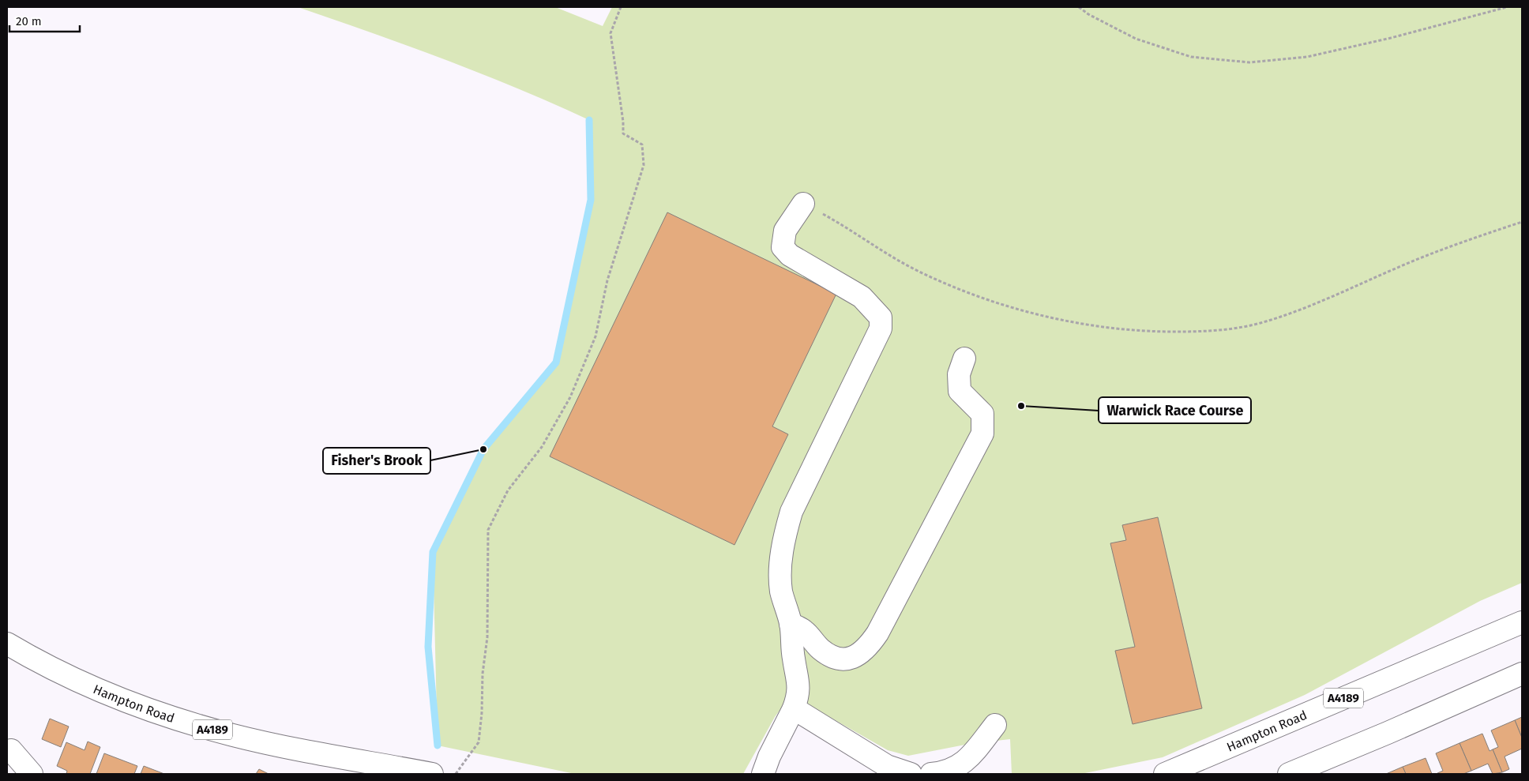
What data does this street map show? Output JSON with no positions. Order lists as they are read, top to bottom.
{
  "streets": {
    "main road": ["A4189", "Hampton Road"]
  },
  "places": ["Warwick Race Course", "Fisher's Brook"],
  "scale_bar": "20 m"
}
